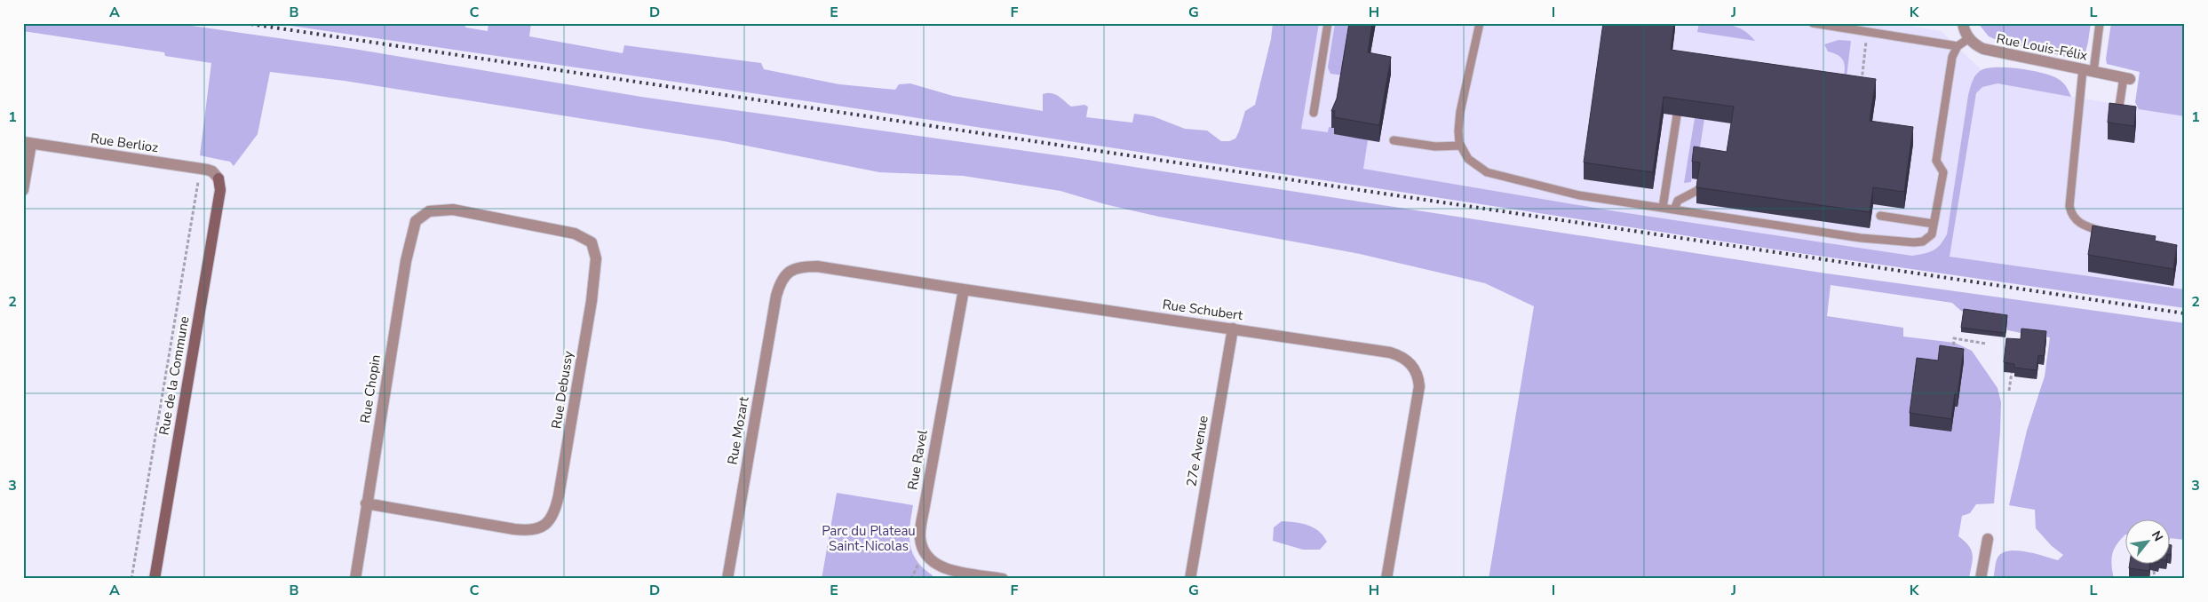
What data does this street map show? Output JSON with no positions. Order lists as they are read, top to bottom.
{
  "streets": {
    "street": [
      "Rue Louis-Félix",
      "Rue Berlioz",
      "Rue Schubert",
      "Rue de la Commune",
      "Rue Chopin",
      "Rue Debussy",
      "Rue Mozart",
      "27e Avenue",
      "Rue Ravel"
    ]
  },
  "crossings": [
    ["Rue Berlioz", "Rue de la Commune"],
    ["Rue Schubert", "Rue Mozart"],
    ["Rue Schubert", "27e Avenue"],
    ["Rue Schubert", "Rue Ravel"],
    ["Rue Chopin", "Rue Debussy"]
  ],
  "parks": ["Parc du Plateau Saint-Nicolas"],
  "north": "top right",
  "grid": {
    "columns": [
      "A",
      "B",
      "C",
      "D",
      "E",
      "F",
      "G",
      "H",
      "I",
      "J",
      "K",
      "L"
    ],
    "rows": ["1", "2", "3"]
  }
}
